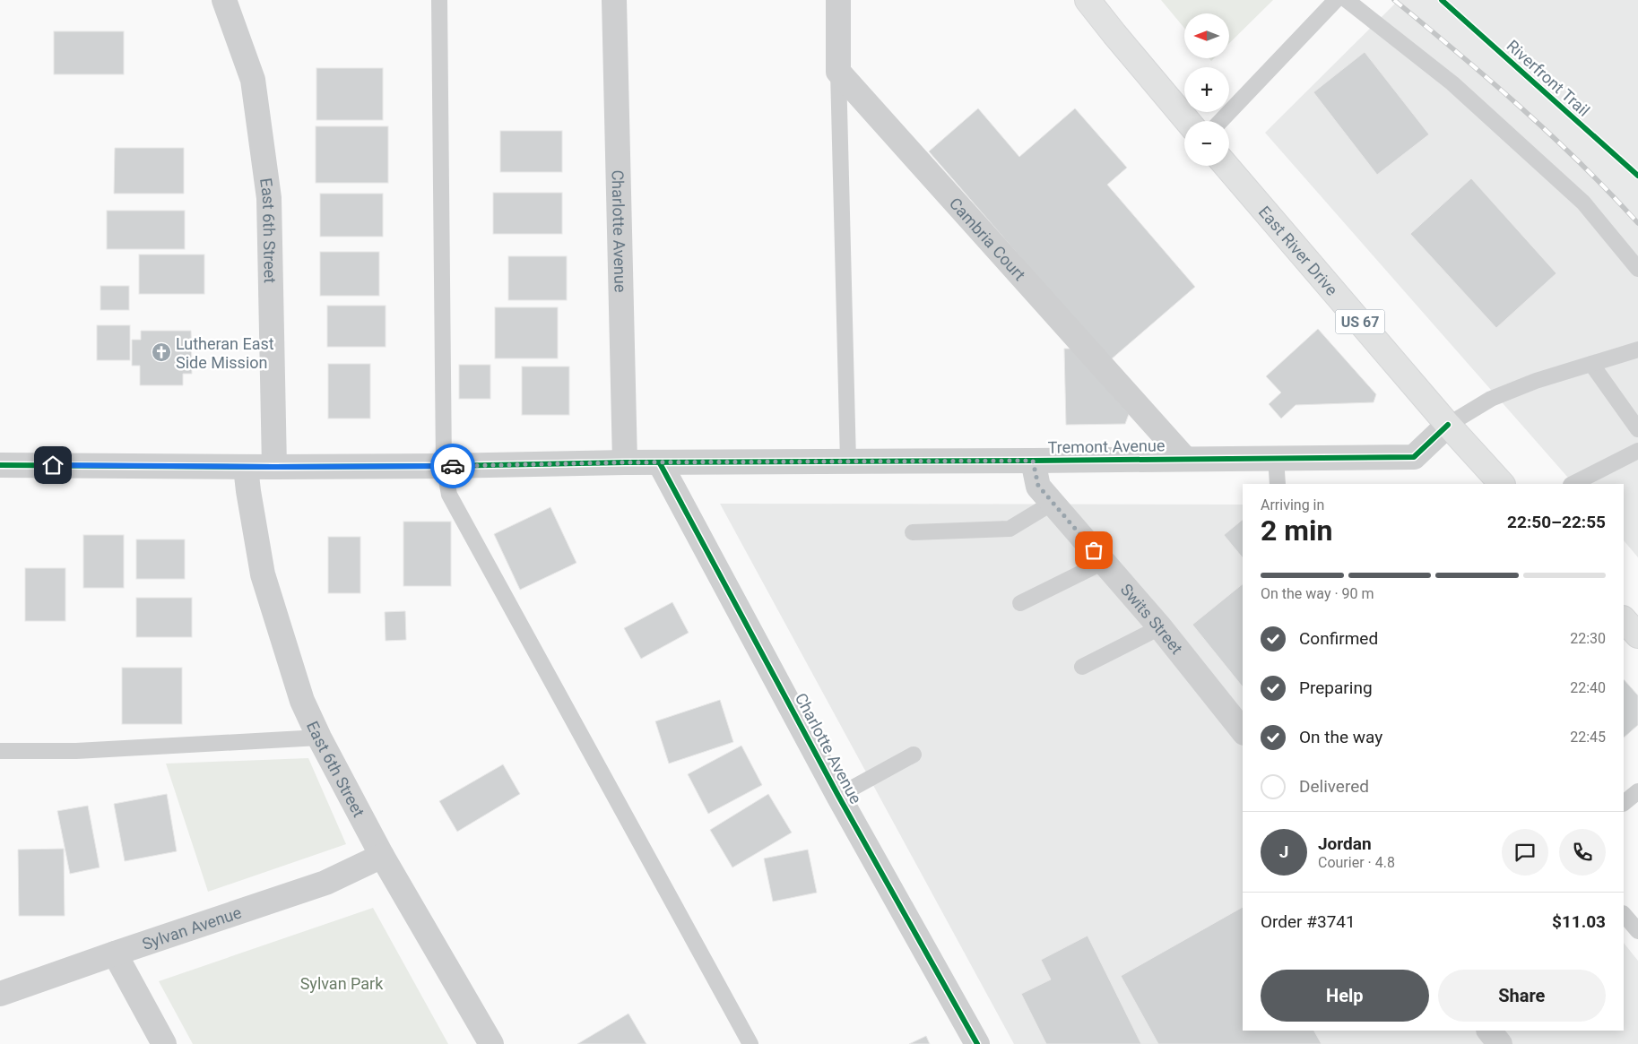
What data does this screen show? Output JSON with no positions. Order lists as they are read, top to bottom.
{
  "streets": {
    "main road": ["East River Drive", "US 67"],
    "street": [
      "East 6th Street",
      "Charlotte Avenue",
      "Cambria Court",
      "Tremont Avenue",
      "Swits Street",
      "Sylvan Avenue"
    ],
    "cycle path": ["Riverfront Trail"]
  },
  "crossings": [
    ["East 6th Street", "Tremont Avenue"],
    ["East 6th Street", "Sylvan Avenue"],
    ["Charlotte Avenue", "Tremont Avenue"],
    ["Cambria Court", "Tremont Avenue"],
    ["East River Drive", "Tremont Avenue"],
    ["Tremont Avenue", "Swits Street"]
  ],
  "parks": ["Sylvan Park"],
  "places": {
    "church": ["Lutheran East Side Mission"]
  },
  "north": "left",
  "page": {
    "map_buttons": ["+", "−"],
    "heading": ["2 min", "Arriving in", "22:50–22:55"],
    "panel": [
      "Jordan",
      "Courier · 4.8",
      "Order #3741",
      "$11.03"
    ],
    "bar": "On the way · 90 m",
    "list": [
      ["Confirmed", "22:30"],
      ["Preparing", "22:40"],
      ["On the way", "22:45"],
      "Delivered"
    ],
    "round": "J",
    "buttons": ["Help", "Share"]
  }
}
